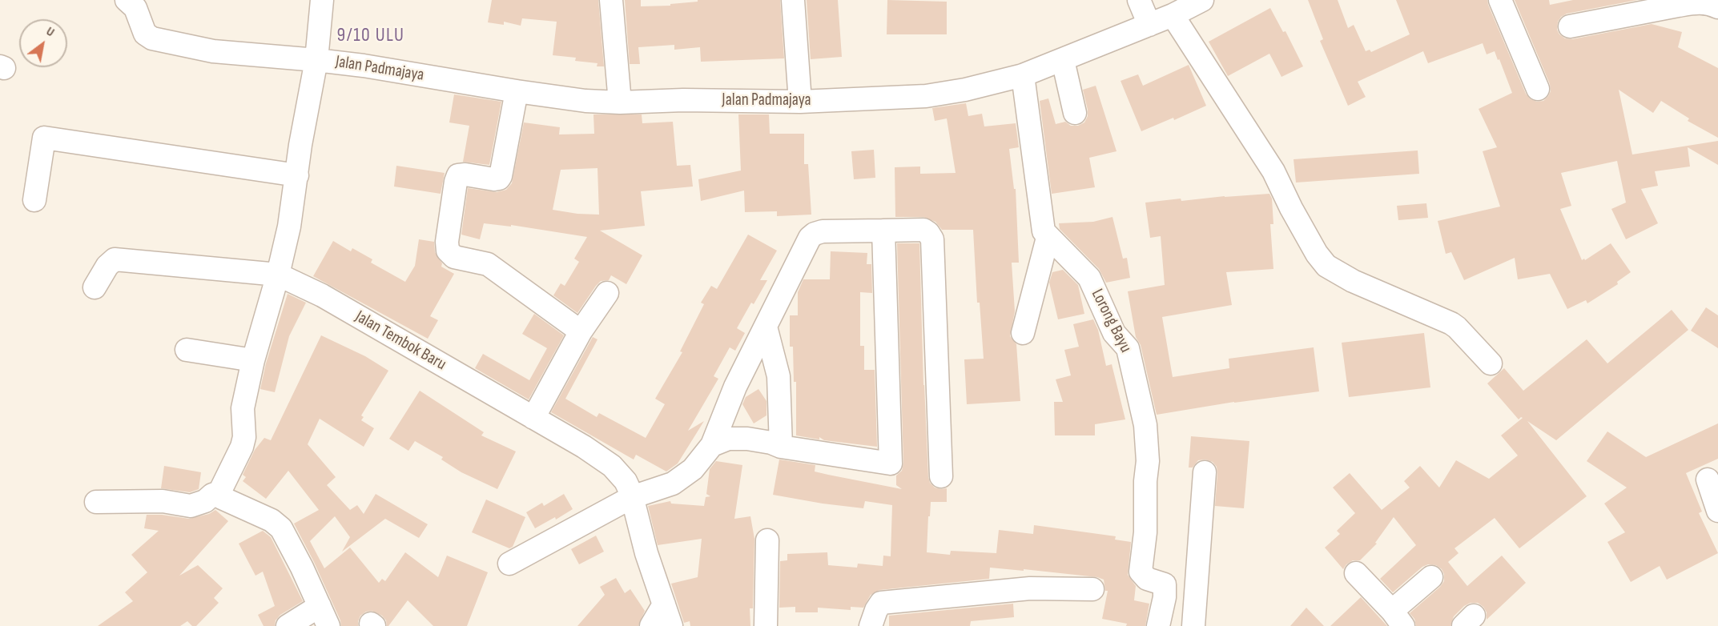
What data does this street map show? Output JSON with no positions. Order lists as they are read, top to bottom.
{
  "streets": {
    "street": ["Jalan Padmajaya", "Lorong Bayu", "Jalan Tembok Baru"]
  },
  "districts": ["9/10 ULU"],
  "north": "top right"
}
